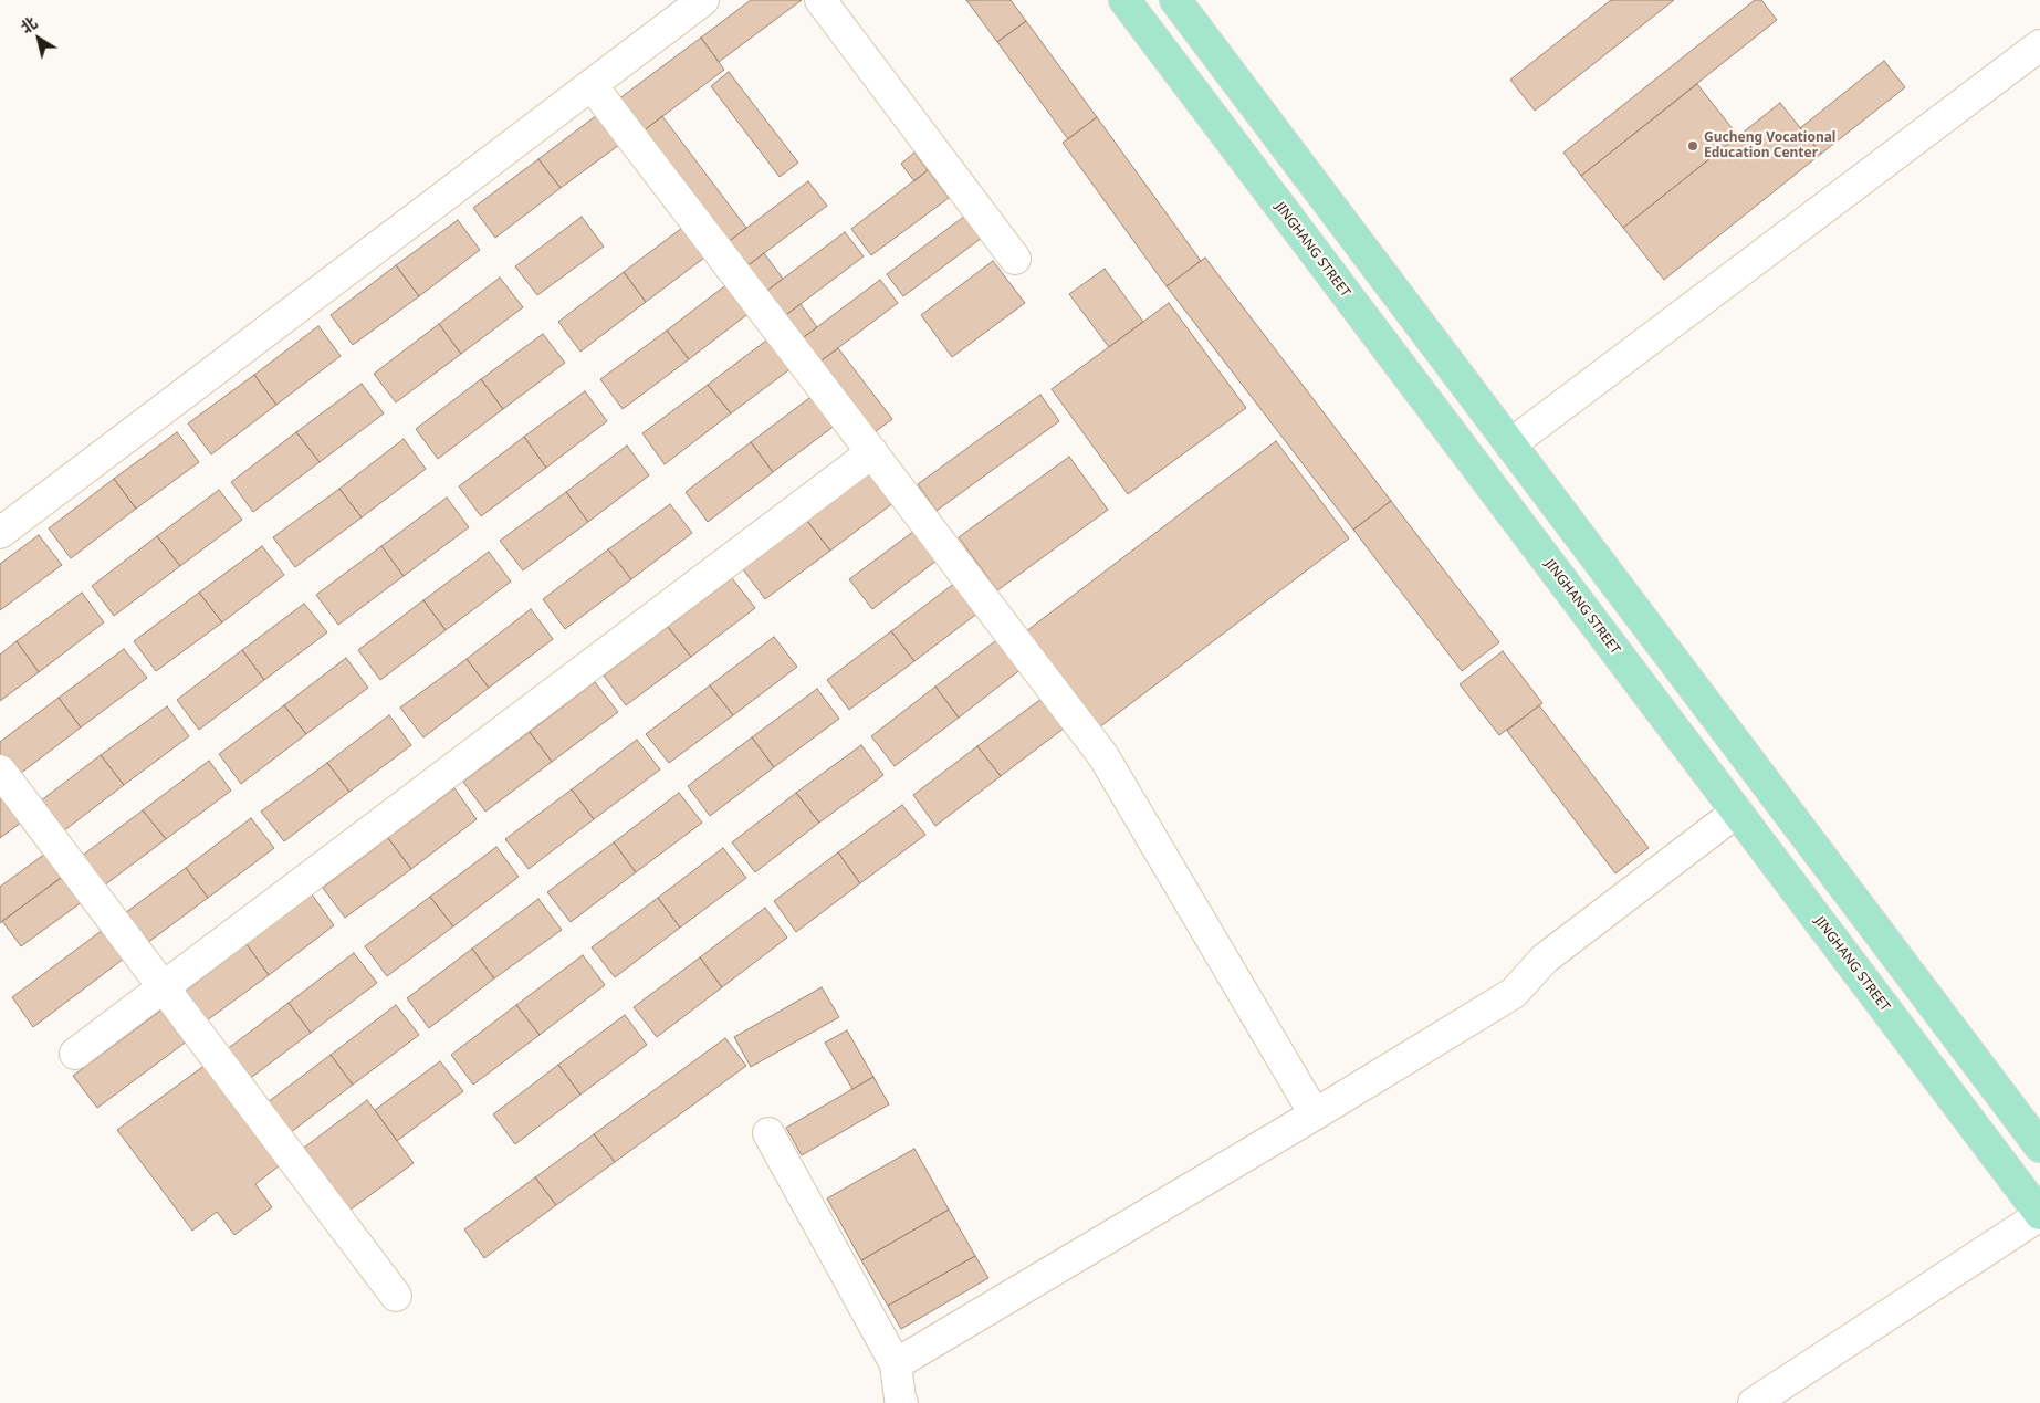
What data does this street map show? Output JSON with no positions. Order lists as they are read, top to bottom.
{
  "streets": {
    "main road": ["JINGHANG STREET"]
  },
  "places": ["Gucheng Vocational Education Center"],
  "north": "top left"
}
